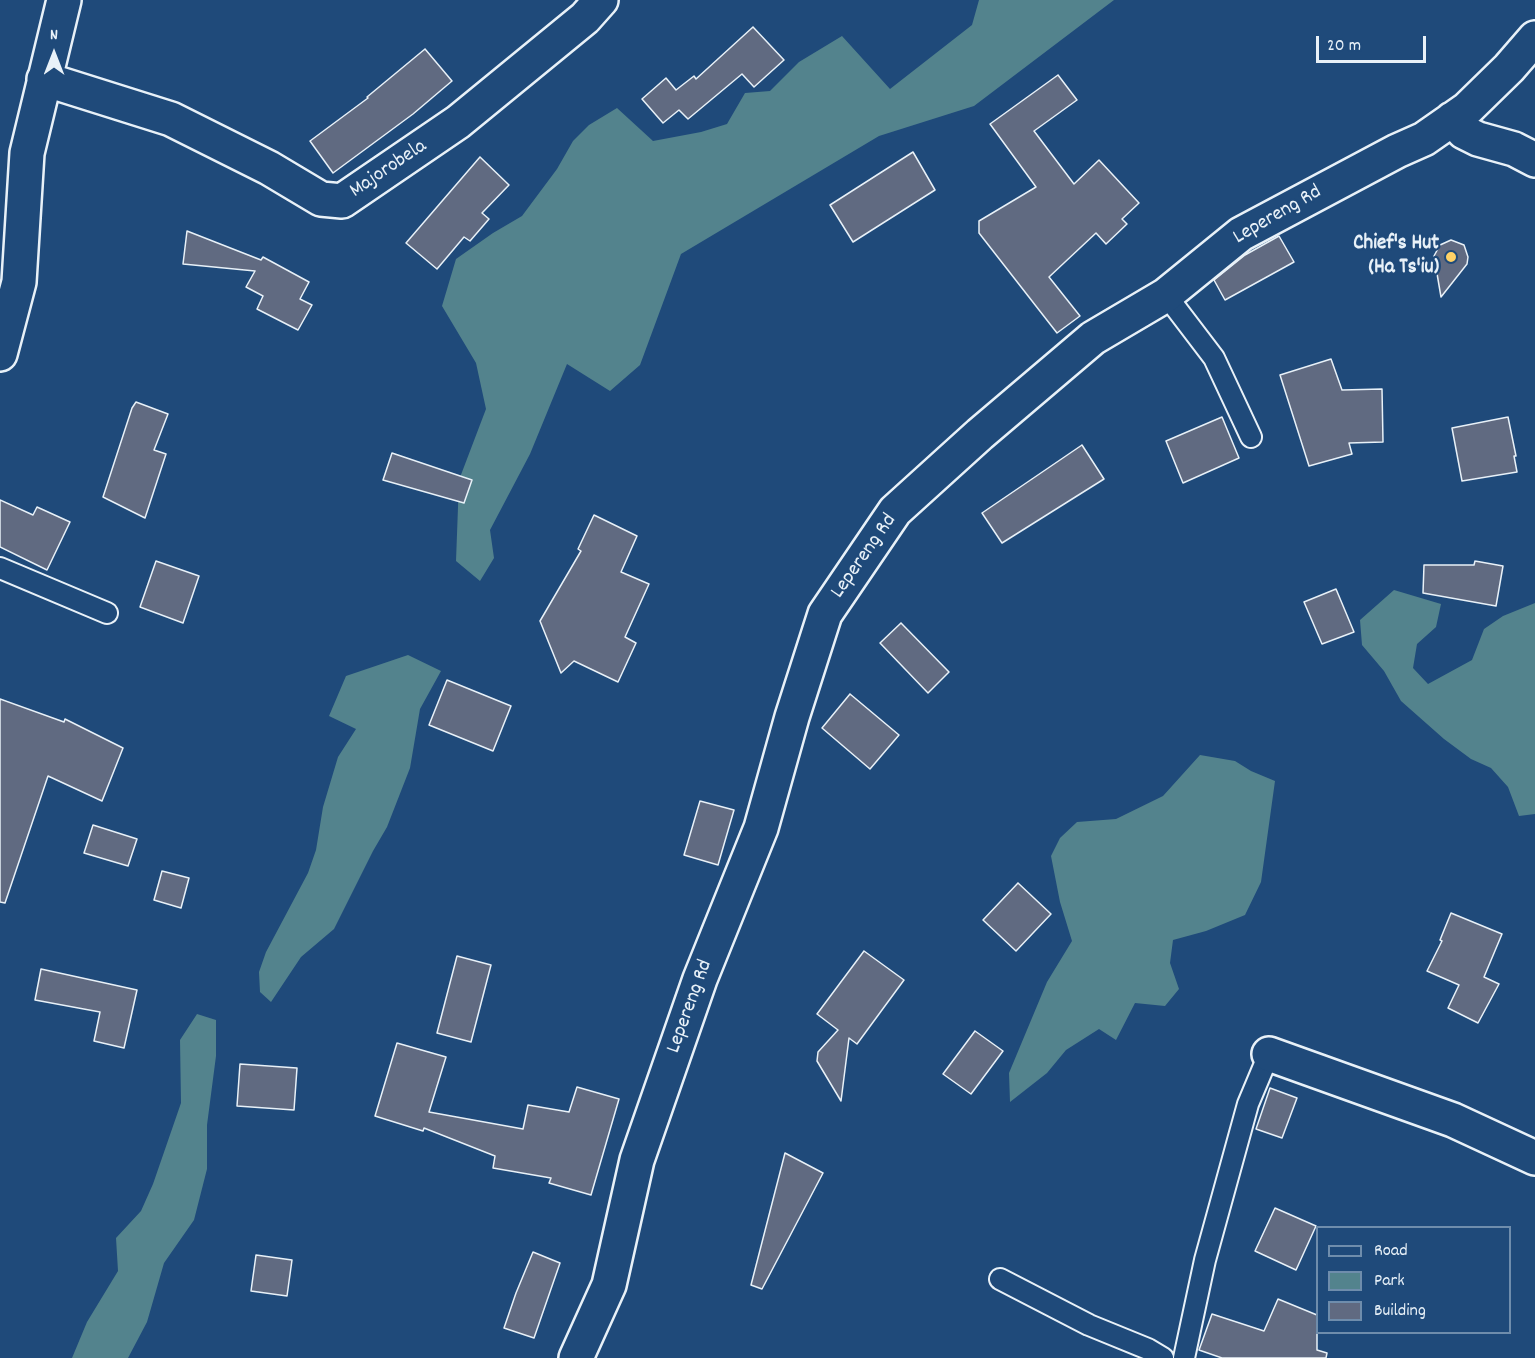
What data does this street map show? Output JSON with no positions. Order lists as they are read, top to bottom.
{
  "streets": {
    "street": ["Majorobela", "Lepereng Rd"]
  },
  "places": ["Chief's Hut (Ha Ts'iu)"],
  "legend": ["Road", "Park", "Building"],
  "scale_bar": "20 m",
  "north": "top"
}
